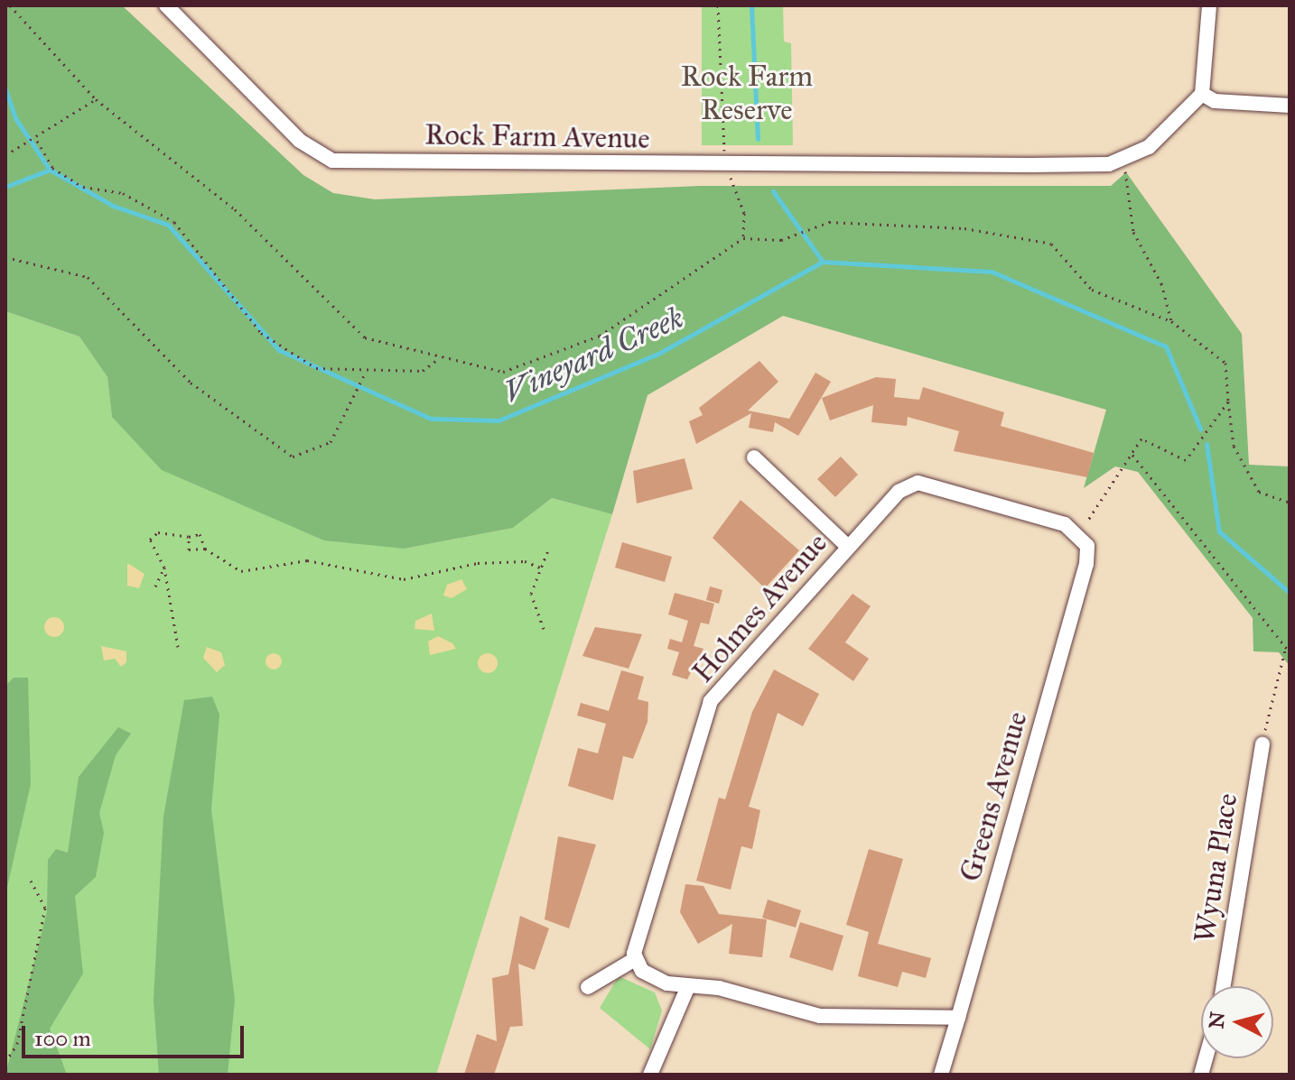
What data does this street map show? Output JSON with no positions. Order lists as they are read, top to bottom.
{
  "streets": {
    "street": [
      "Rock Farm Avenue",
      "Holmes Avenue",
      "Greens Avenue",
      "Wyuna Place"
    ]
  },
  "crossings": [
    ["Holmes Avenue", "Greens Avenue"]
  ],
  "water": ["Vineyard Creek"],
  "parks": ["Rock Farm Reserve"],
  "scale_bar": "100 m",
  "north": "left"
}
